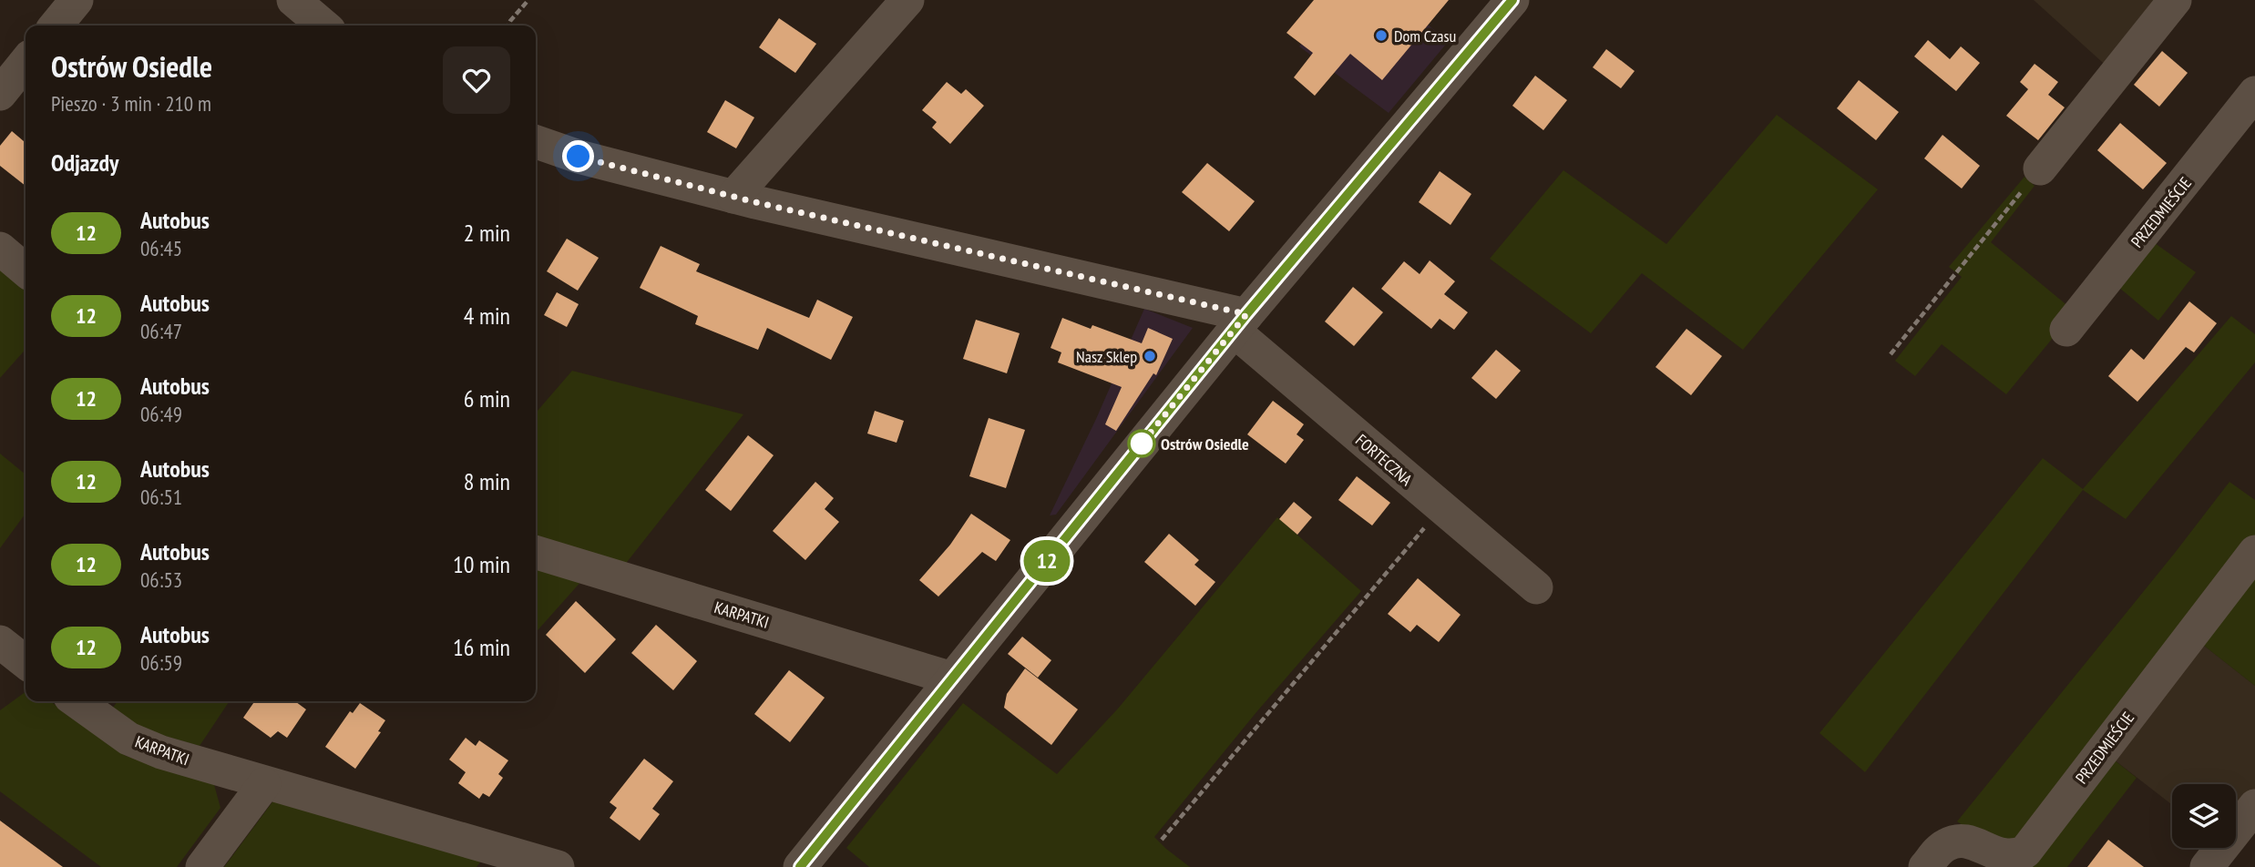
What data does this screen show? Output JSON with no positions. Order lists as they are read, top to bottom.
{
  "streets": {
    "street": ["PRZEDMIEŚCIE", "FORTECZNA", "KARPATKI"]
  },
  "places": ["Dom Czasu", "Nasz Sklep", "Ostrów Osiedle"],
  "lines": ["bus line 12"],
  "page": {
    "on_map": "12",
    "heading": [
      ["Ostrów Osiedle", "Pieszo · 3 min · 210 m"],
      "Odjazdy"
    ],
    "list": [
      {
        "mark": "12",
        "name": "Autobus",
        "note": "06:45",
        "value": "2 min"
      },
      {
        "mark": "12",
        "name": "Autobus",
        "note": "06:47",
        "value": "4 min"
      },
      {
        "mark": "12",
        "name": "Autobus",
        "note": "06:49",
        "value": "6 min"
      },
      {
        "mark": "12",
        "name": "Autobus",
        "note": "06:51",
        "value": "8 min"
      },
      {
        "mark": "12",
        "name": "Autobus",
        "note": "06:53",
        "value": "10 min"
      },
      {
        "mark": "12",
        "name": "Autobus",
        "note": "06:59",
        "value": "16 min"
      }
    ]
  }
}
